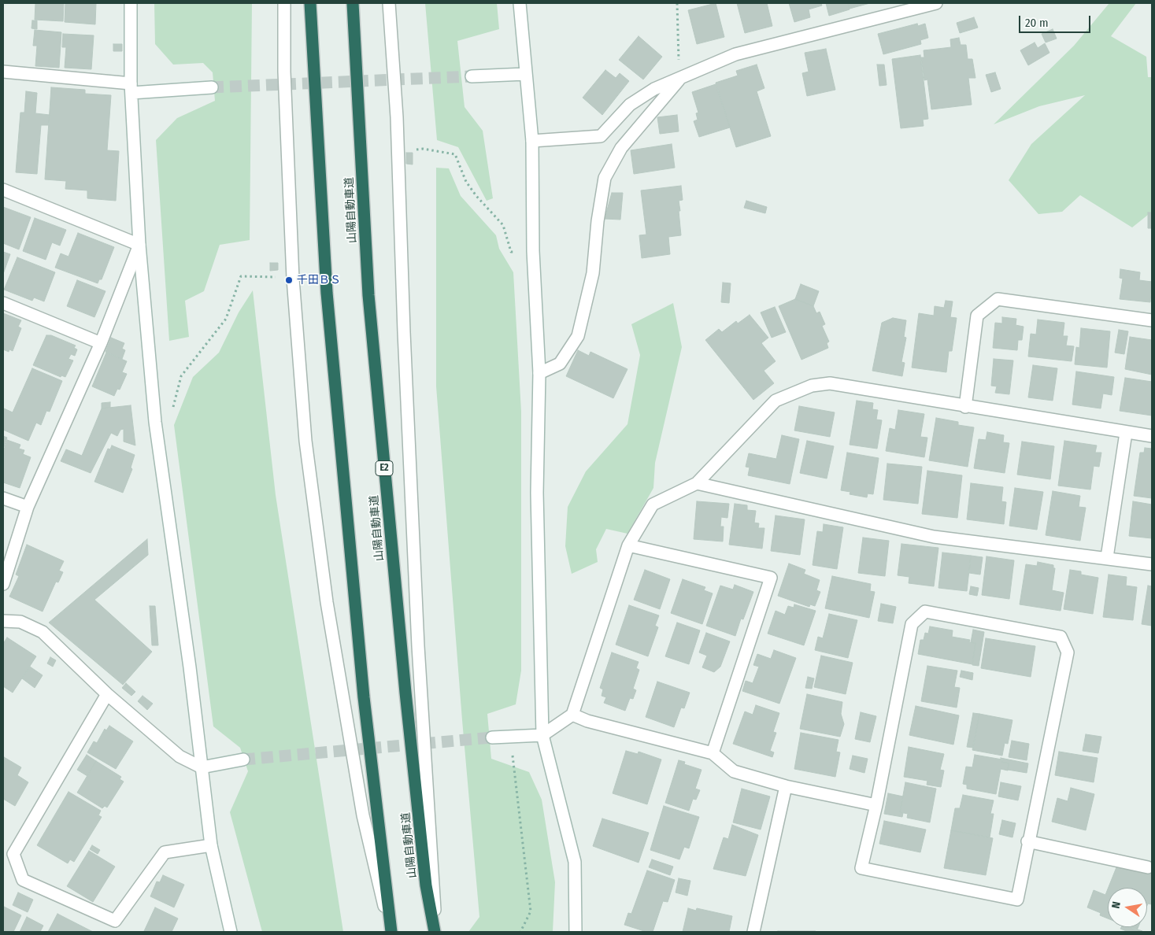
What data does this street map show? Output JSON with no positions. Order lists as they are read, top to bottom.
{
  "streets": {
    "highway": ["山陽自動車道", "E2"]
  },
  "places": ["千田ＢＳ"],
  "scale_bar": "20 m",
  "north": "left"
}
